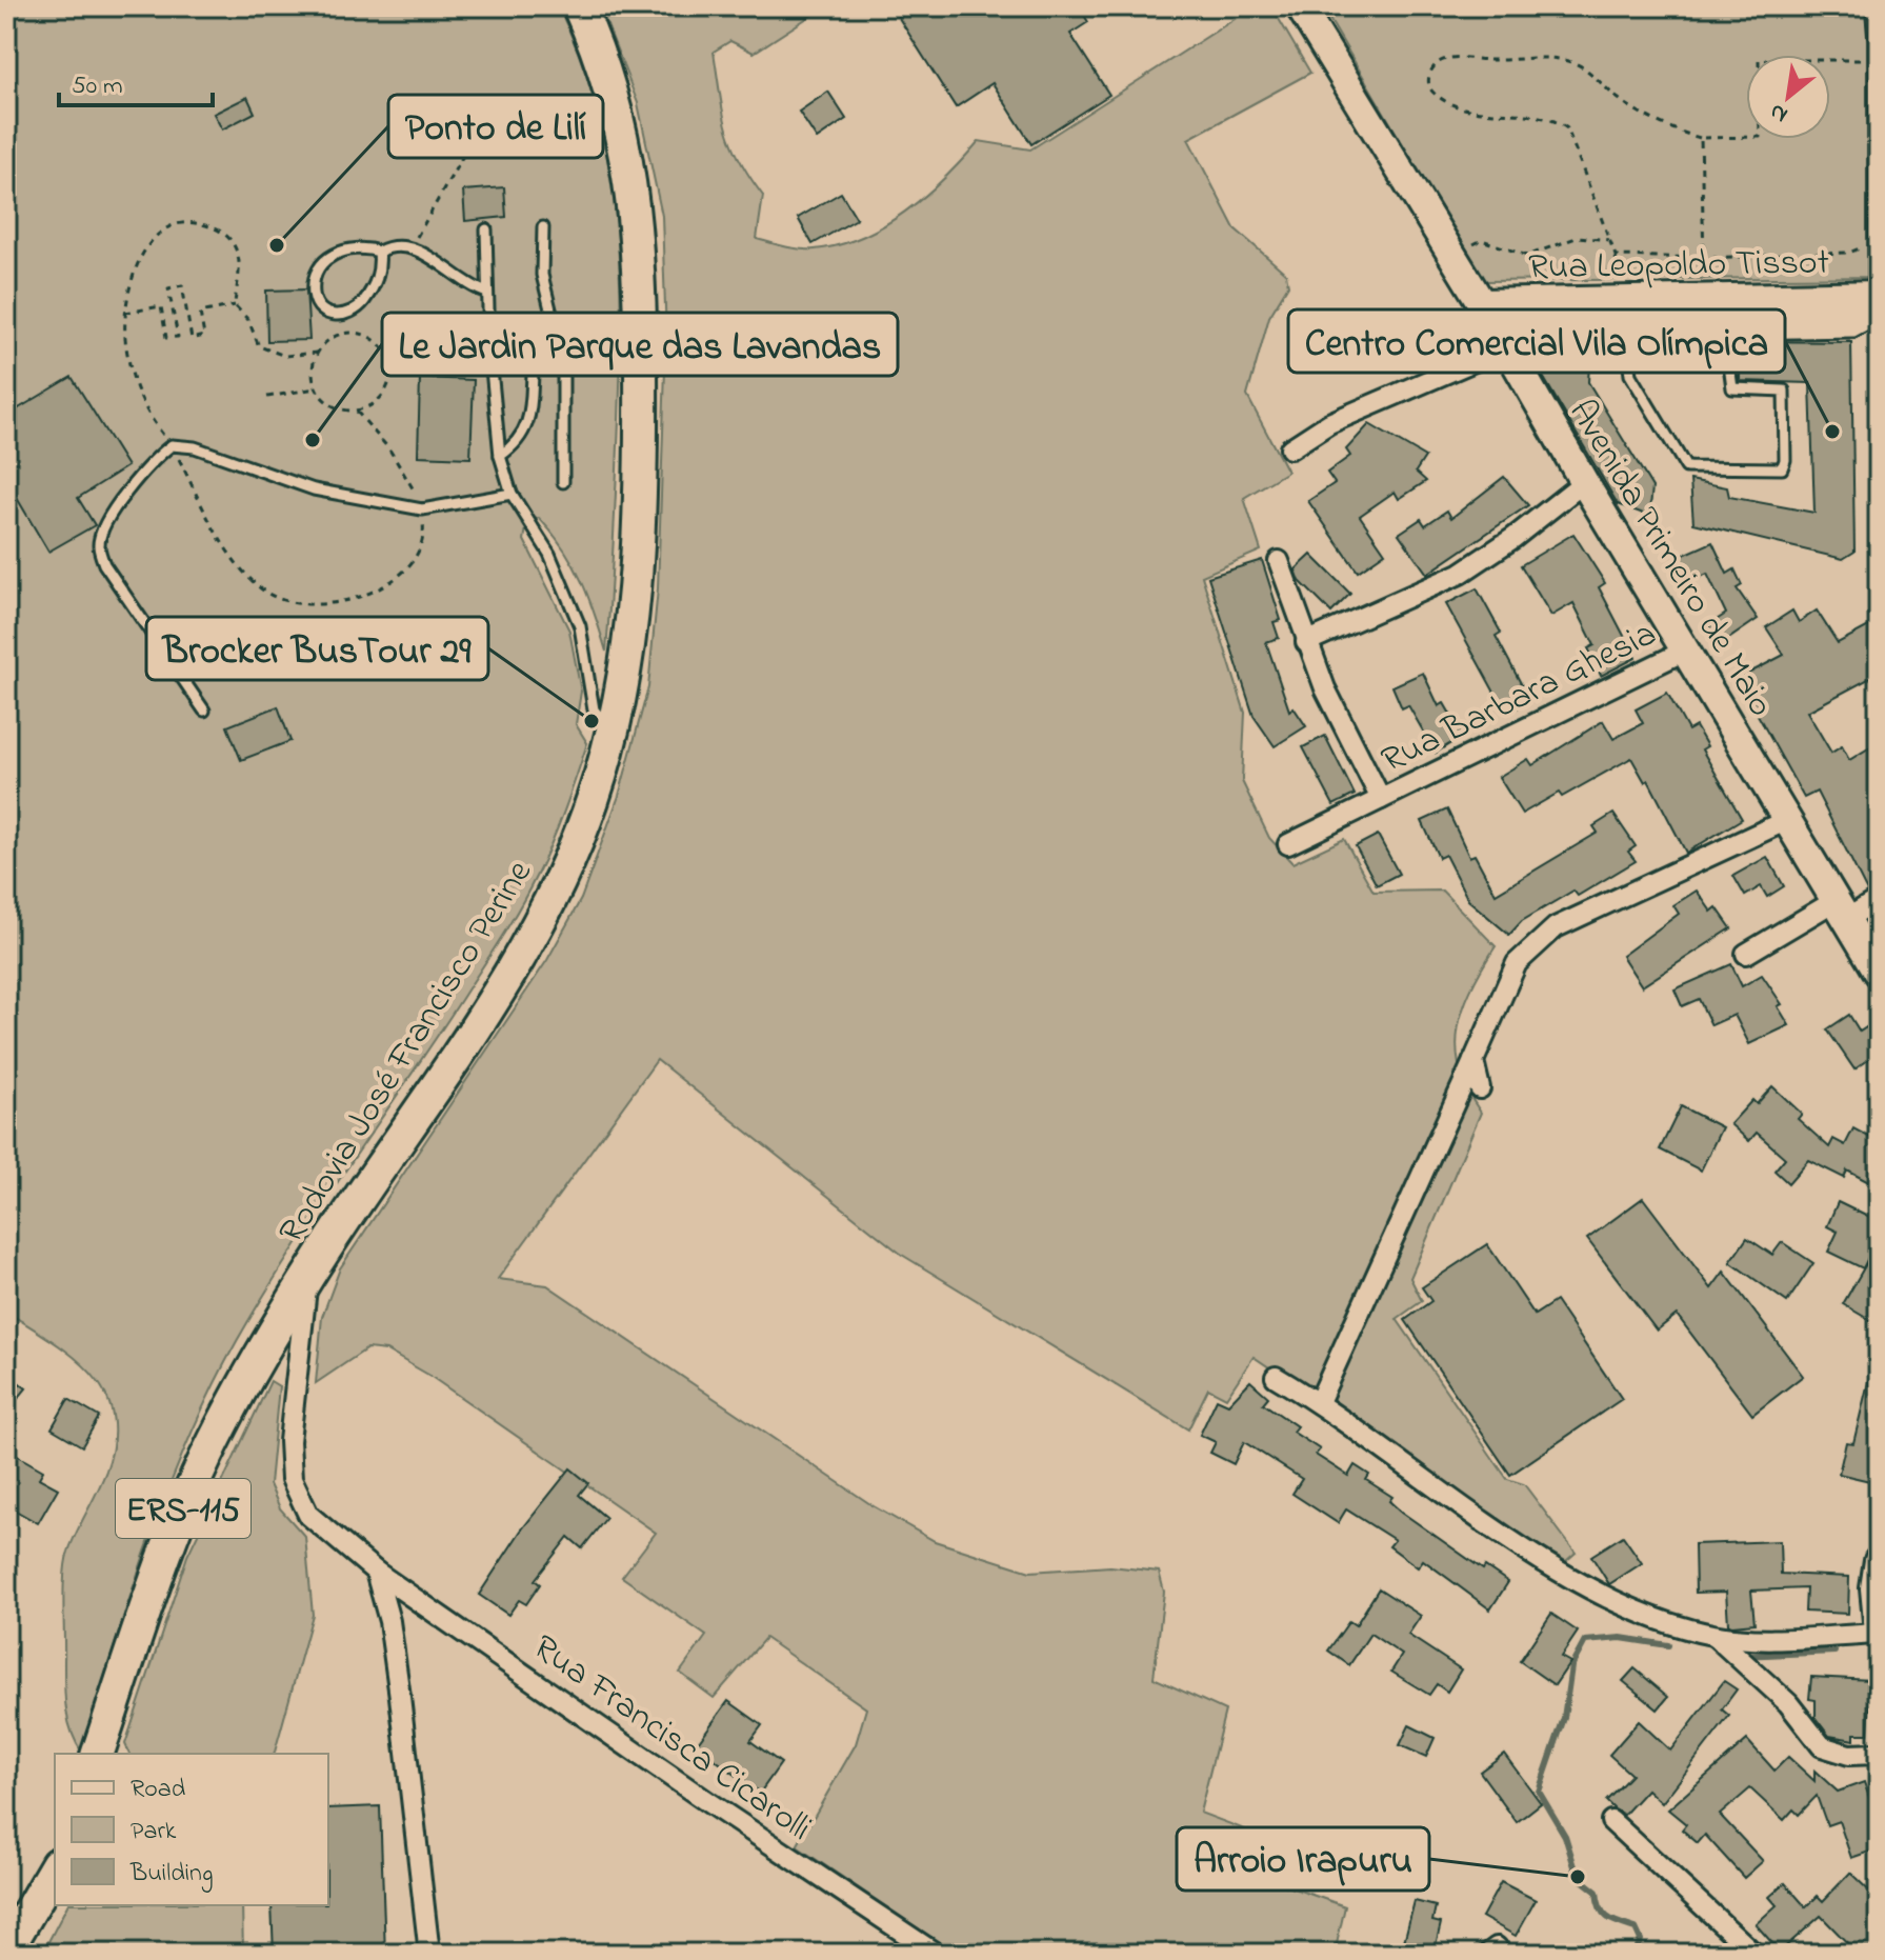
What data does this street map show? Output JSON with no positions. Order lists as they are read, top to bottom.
{
  "streets": {
    "main road": ["Avenida Primeiro de Maio", "Rodovia José Francisco Perine", "ERS-115"],
    "street": ["Rua Leopoldo Tissot", "Rua Barbara Ghesia", "Rua Francisca Cicarolli"]
  },
  "crossings": [
    ["Rua Leopoldo Tissot", "Avenida Primeiro de Maio"],
    ["Avenida Primeiro de Maio", "Rua Barbara Ghesia"],
    ["Rodovia José Francisco Perine", "Rua Francisca Cicarolli"]
  ],
  "places": [
    "Ponto de Lilí",
    "Centro Comercial Vila Olímpica",
    "Le Jardin Parque das Lavandas",
    "Brocker BusTour 29",
    "Arroio Irapuru"
  ],
  "legend": ["Road", "Park", "Building"],
  "scale_bar": "50 m",
  "north": "bottom left"
}
